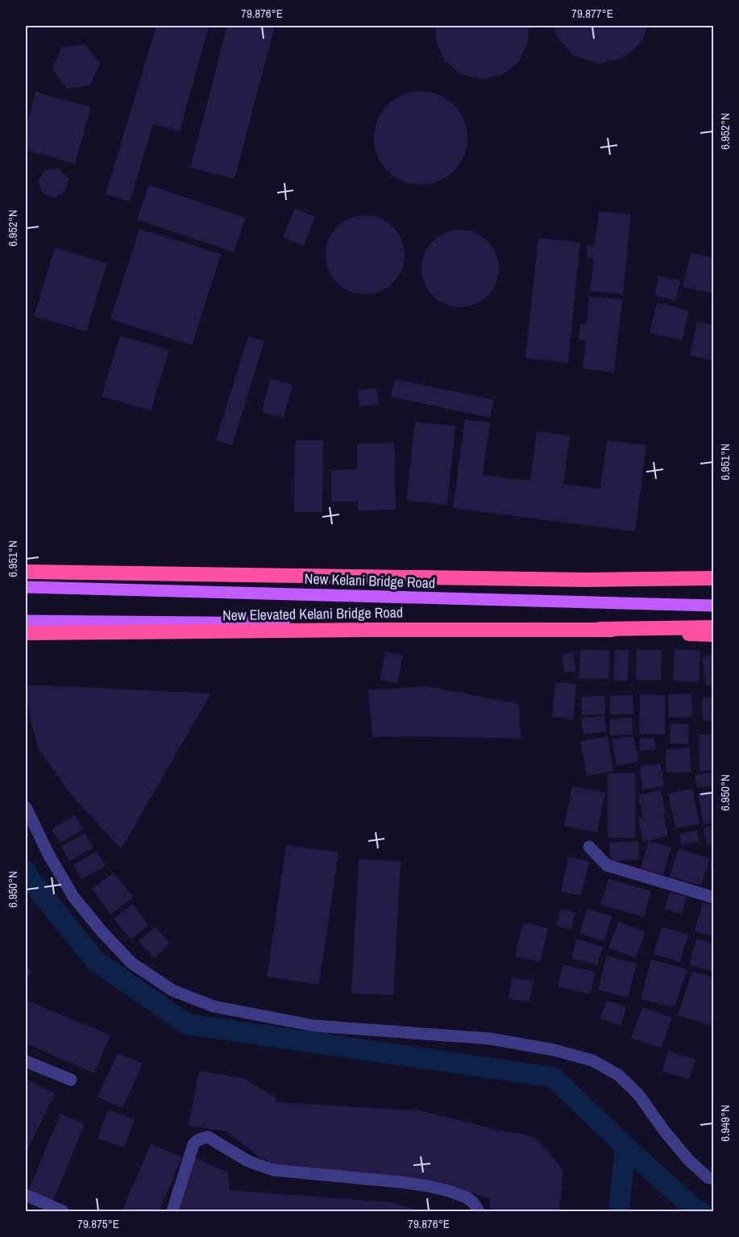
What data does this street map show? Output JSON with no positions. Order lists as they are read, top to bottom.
{
  "streets": {
    "highway": ["New Elevated Kelani Bridge Road"],
    "main road": ["New Kelani Bridge Road"]
  },
  "coordinates": [
    "79.876°E",
    "79.877°E",
    "6.952°N",
    "6.951°N",
    "6.950°N",
    "6.949°N",
    "79.875°E"
  ]
}
